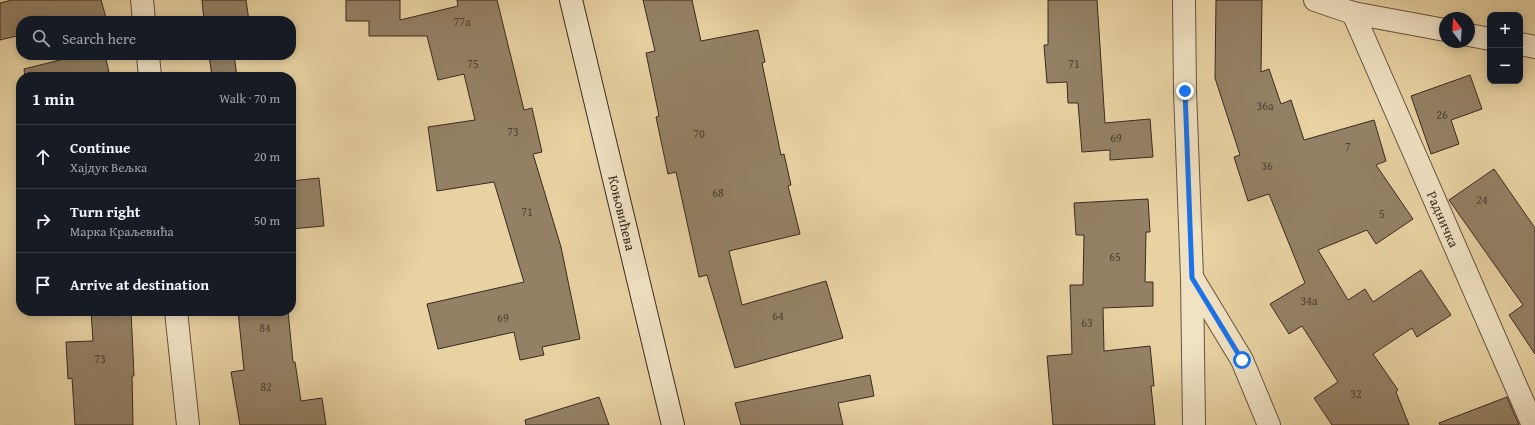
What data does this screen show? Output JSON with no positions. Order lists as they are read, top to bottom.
{
  "streets": {
    "street": ["Коњовићева", "Радничка"]
  },
  "house_numbers": [
    "77a",
    "75",
    "71",
    "36a",
    "26",
    "73",
    "70",
    "69",
    "7",
    "36",
    "68",
    "24",
    "71",
    "5",
    "65",
    "34a",
    "64",
    "69",
    "63",
    "84",
    "73",
    "82",
    "32"
  ],
  "north": "top",
  "page": {
    "map_buttons": ["+", "−"],
    "search": "Search here",
    "heading": ["1 min", "Walk · 70 m"],
    "list": [
      ["Continue", "Хајдук Вељка", "20 m"],
      ["Turn right", "Марка Краљевића", "50 m"],
      "Arrive at destination"
    ]
  }
}
